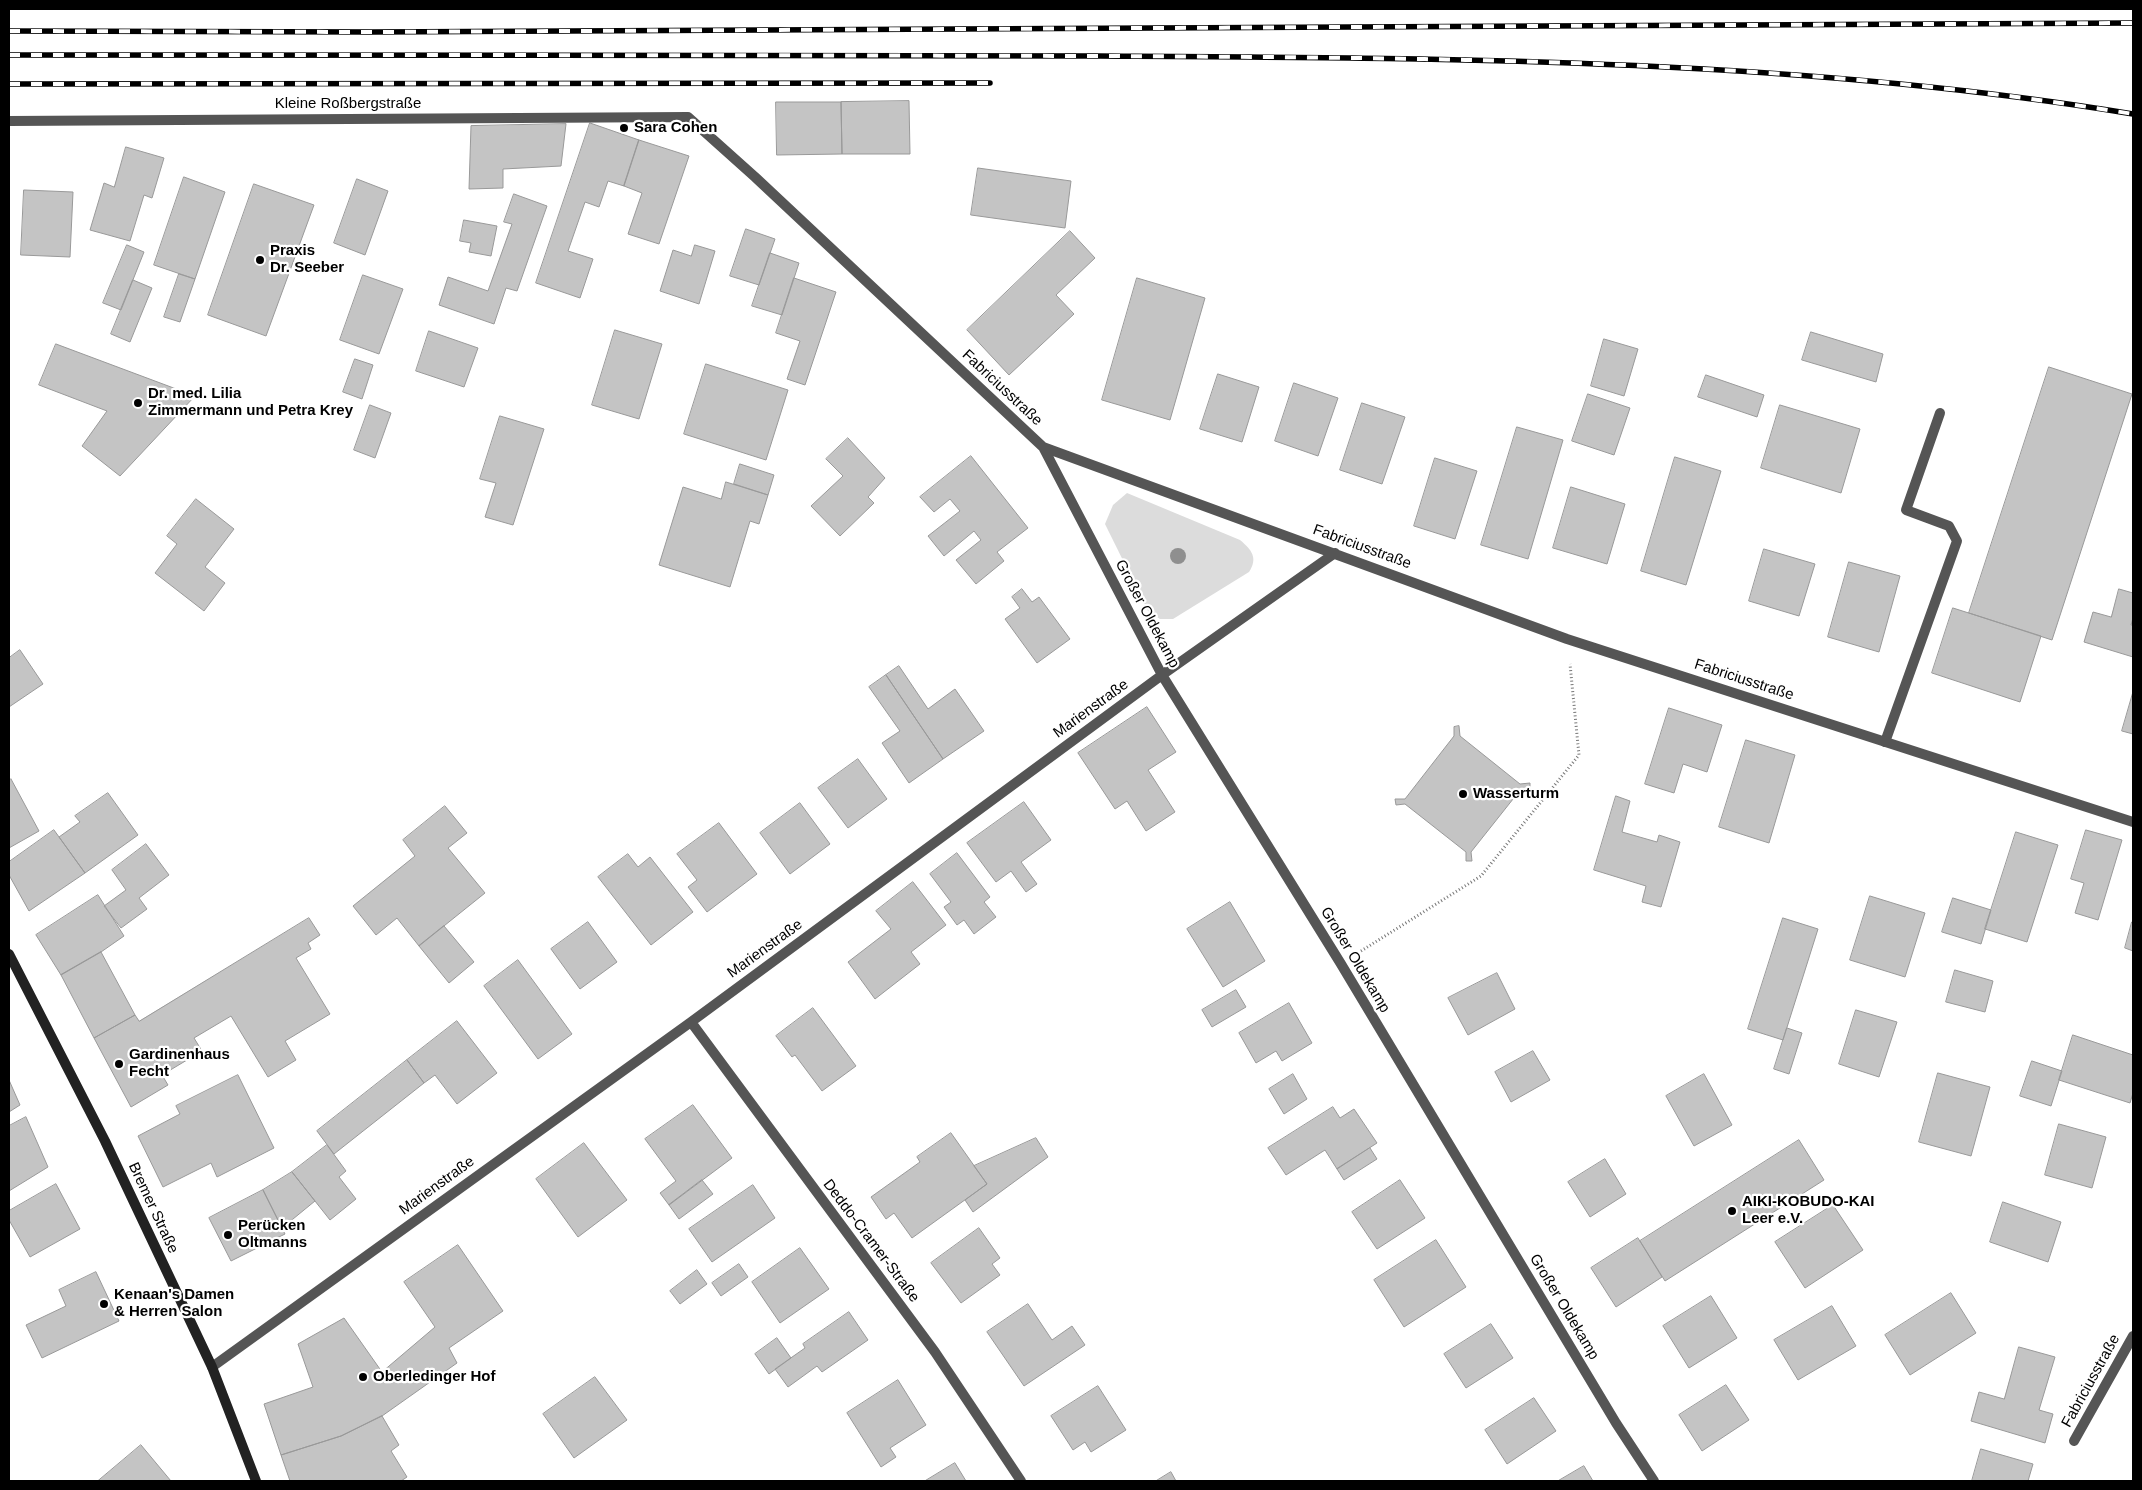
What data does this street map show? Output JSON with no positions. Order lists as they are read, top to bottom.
{
  "streets": {
    "main road": ["Bremer Straße"],
    "street": [
      "Kleine Roßbergstraße",
      "Fabriciusstraße",
      "Großer Oldekamp",
      "Marienstraße",
      "Deddo-Cramer-Straße"
    ]
  },
  "crossings": [
    ["Kleine Roßbergstraße", "Fabriciusstraße"],
    ["Fabriciusstraße", "Großer Oldekamp"],
    ["Fabriciusstraße", "Marienstraße"],
    ["Großer Oldekamp", "Marienstraße"],
    ["Marienstraße", "Bremer Straße"],
    ["Marienstraße", "Deddo-Cramer-Straße"]
  ],
  "places": [
    "Sara Cohen",
    "Praxis Dr. Seeber",
    "Dr. med. Lilia Zimmermann und Petra Krey",
    "Wasserturm",
    "Gardinenhaus Fecht",
    "AIKI-KOBUDO-KAI Leer e.V.",
    "Perücken Oltmanns",
    "Kenaan's Damen & Herren Salon",
    "Oberledinger Hof"
  ]
}
